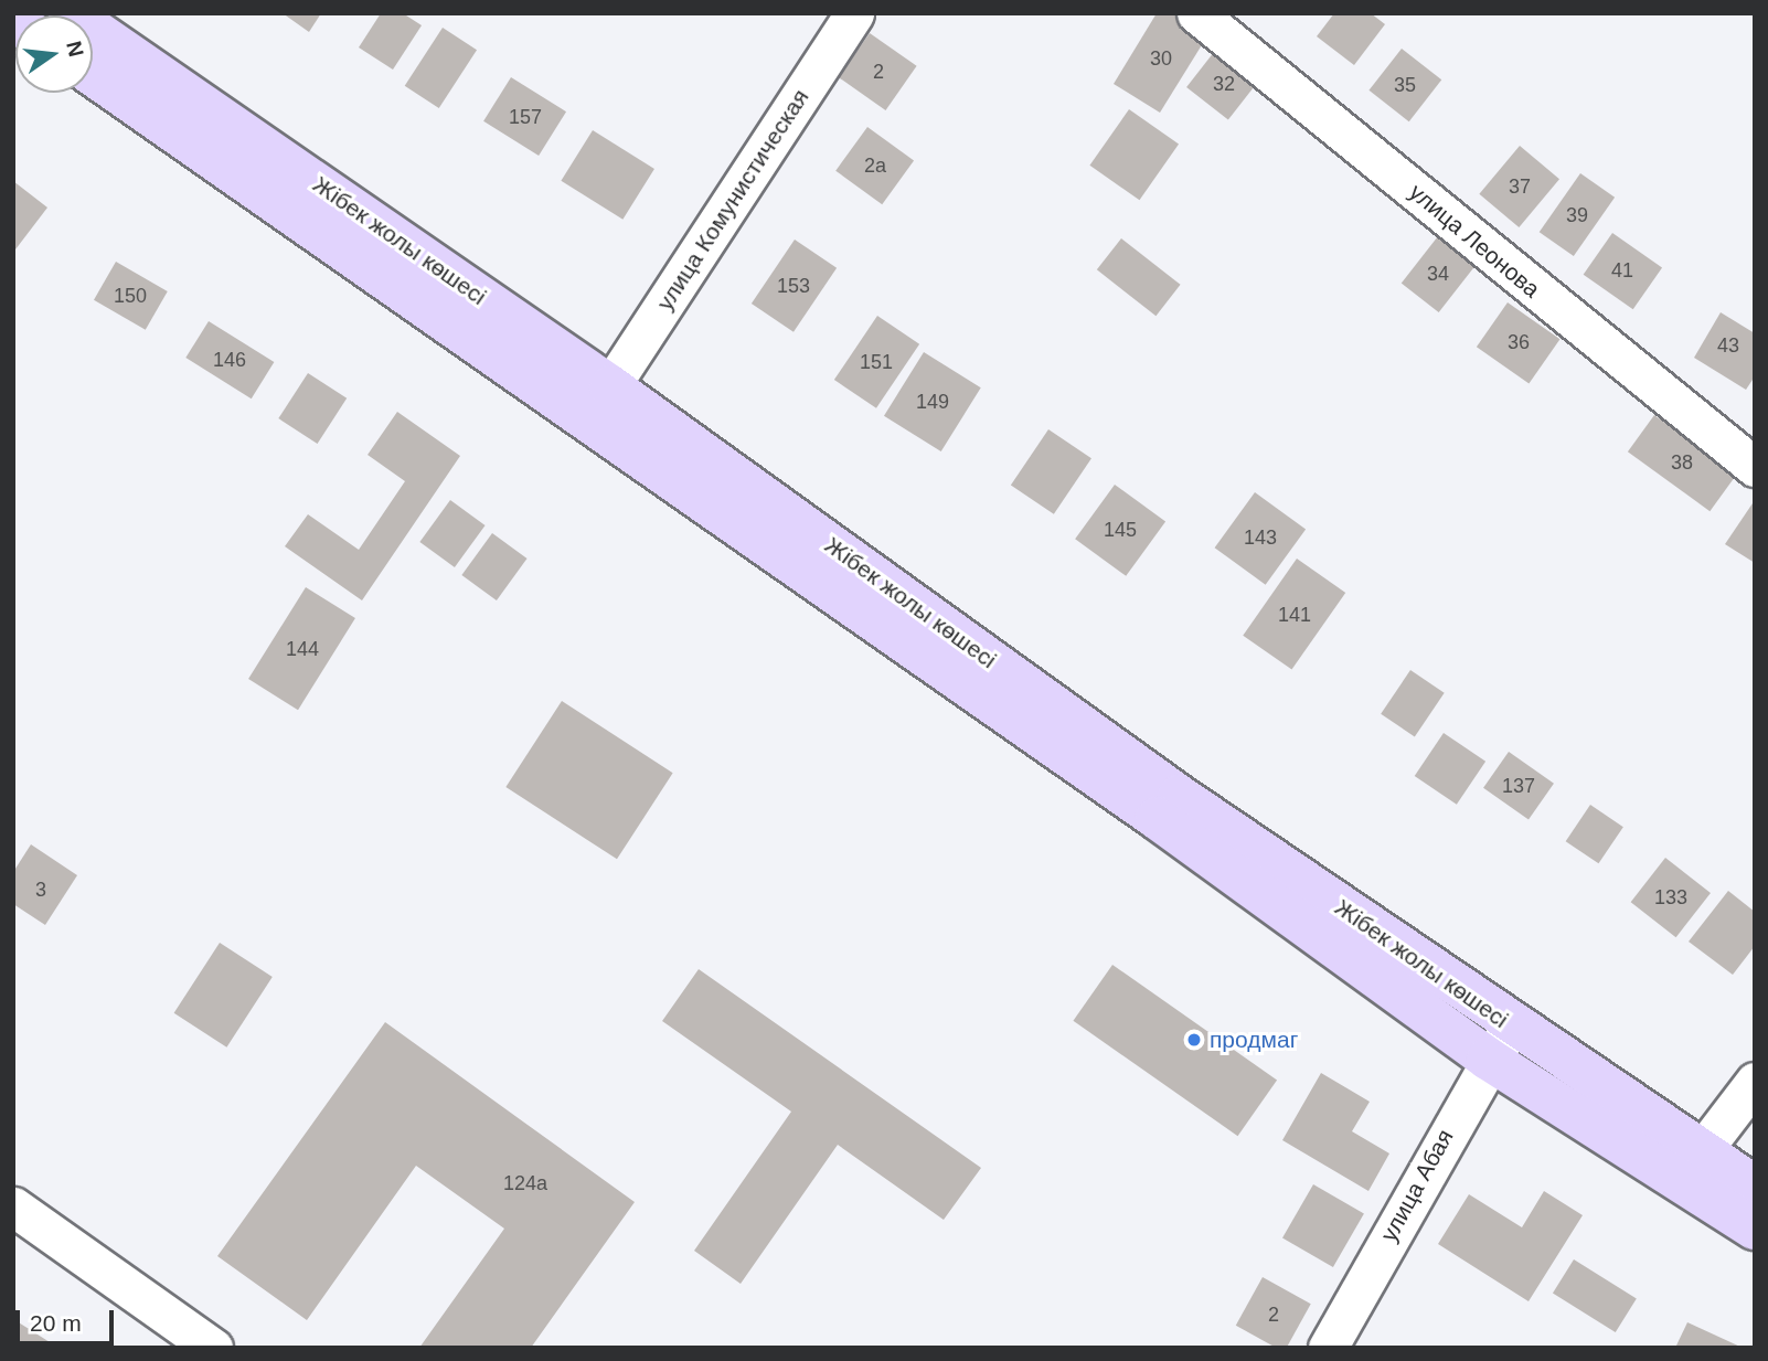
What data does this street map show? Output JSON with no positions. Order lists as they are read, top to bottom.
{
  "streets": {
    "main road": ["Жібек жолы көшесі"],
    "street": ["улица Комунистическая", "улица Леонова", "улица Абая"]
  },
  "crossings": [
    ["улица Комунистическая", "Жібек жолы көшесі"],
    ["Жібек жолы көшесі", "улица Абая"]
  ],
  "places": ["продмаг"],
  "house_numbers": [
    "30",
    "2",
    "32",
    "35",
    "157",
    "2а",
    "37",
    "39",
    "41",
    "34",
    "153",
    "150",
    "36",
    "43",
    "146",
    "151",
    "149",
    "38",
    "145",
    "143",
    "141",
    "144",
    "137",
    "3",
    "133",
    "124а",
    "2"
  ],
  "scale_bar": "20 m",
  "north": "right"
}
